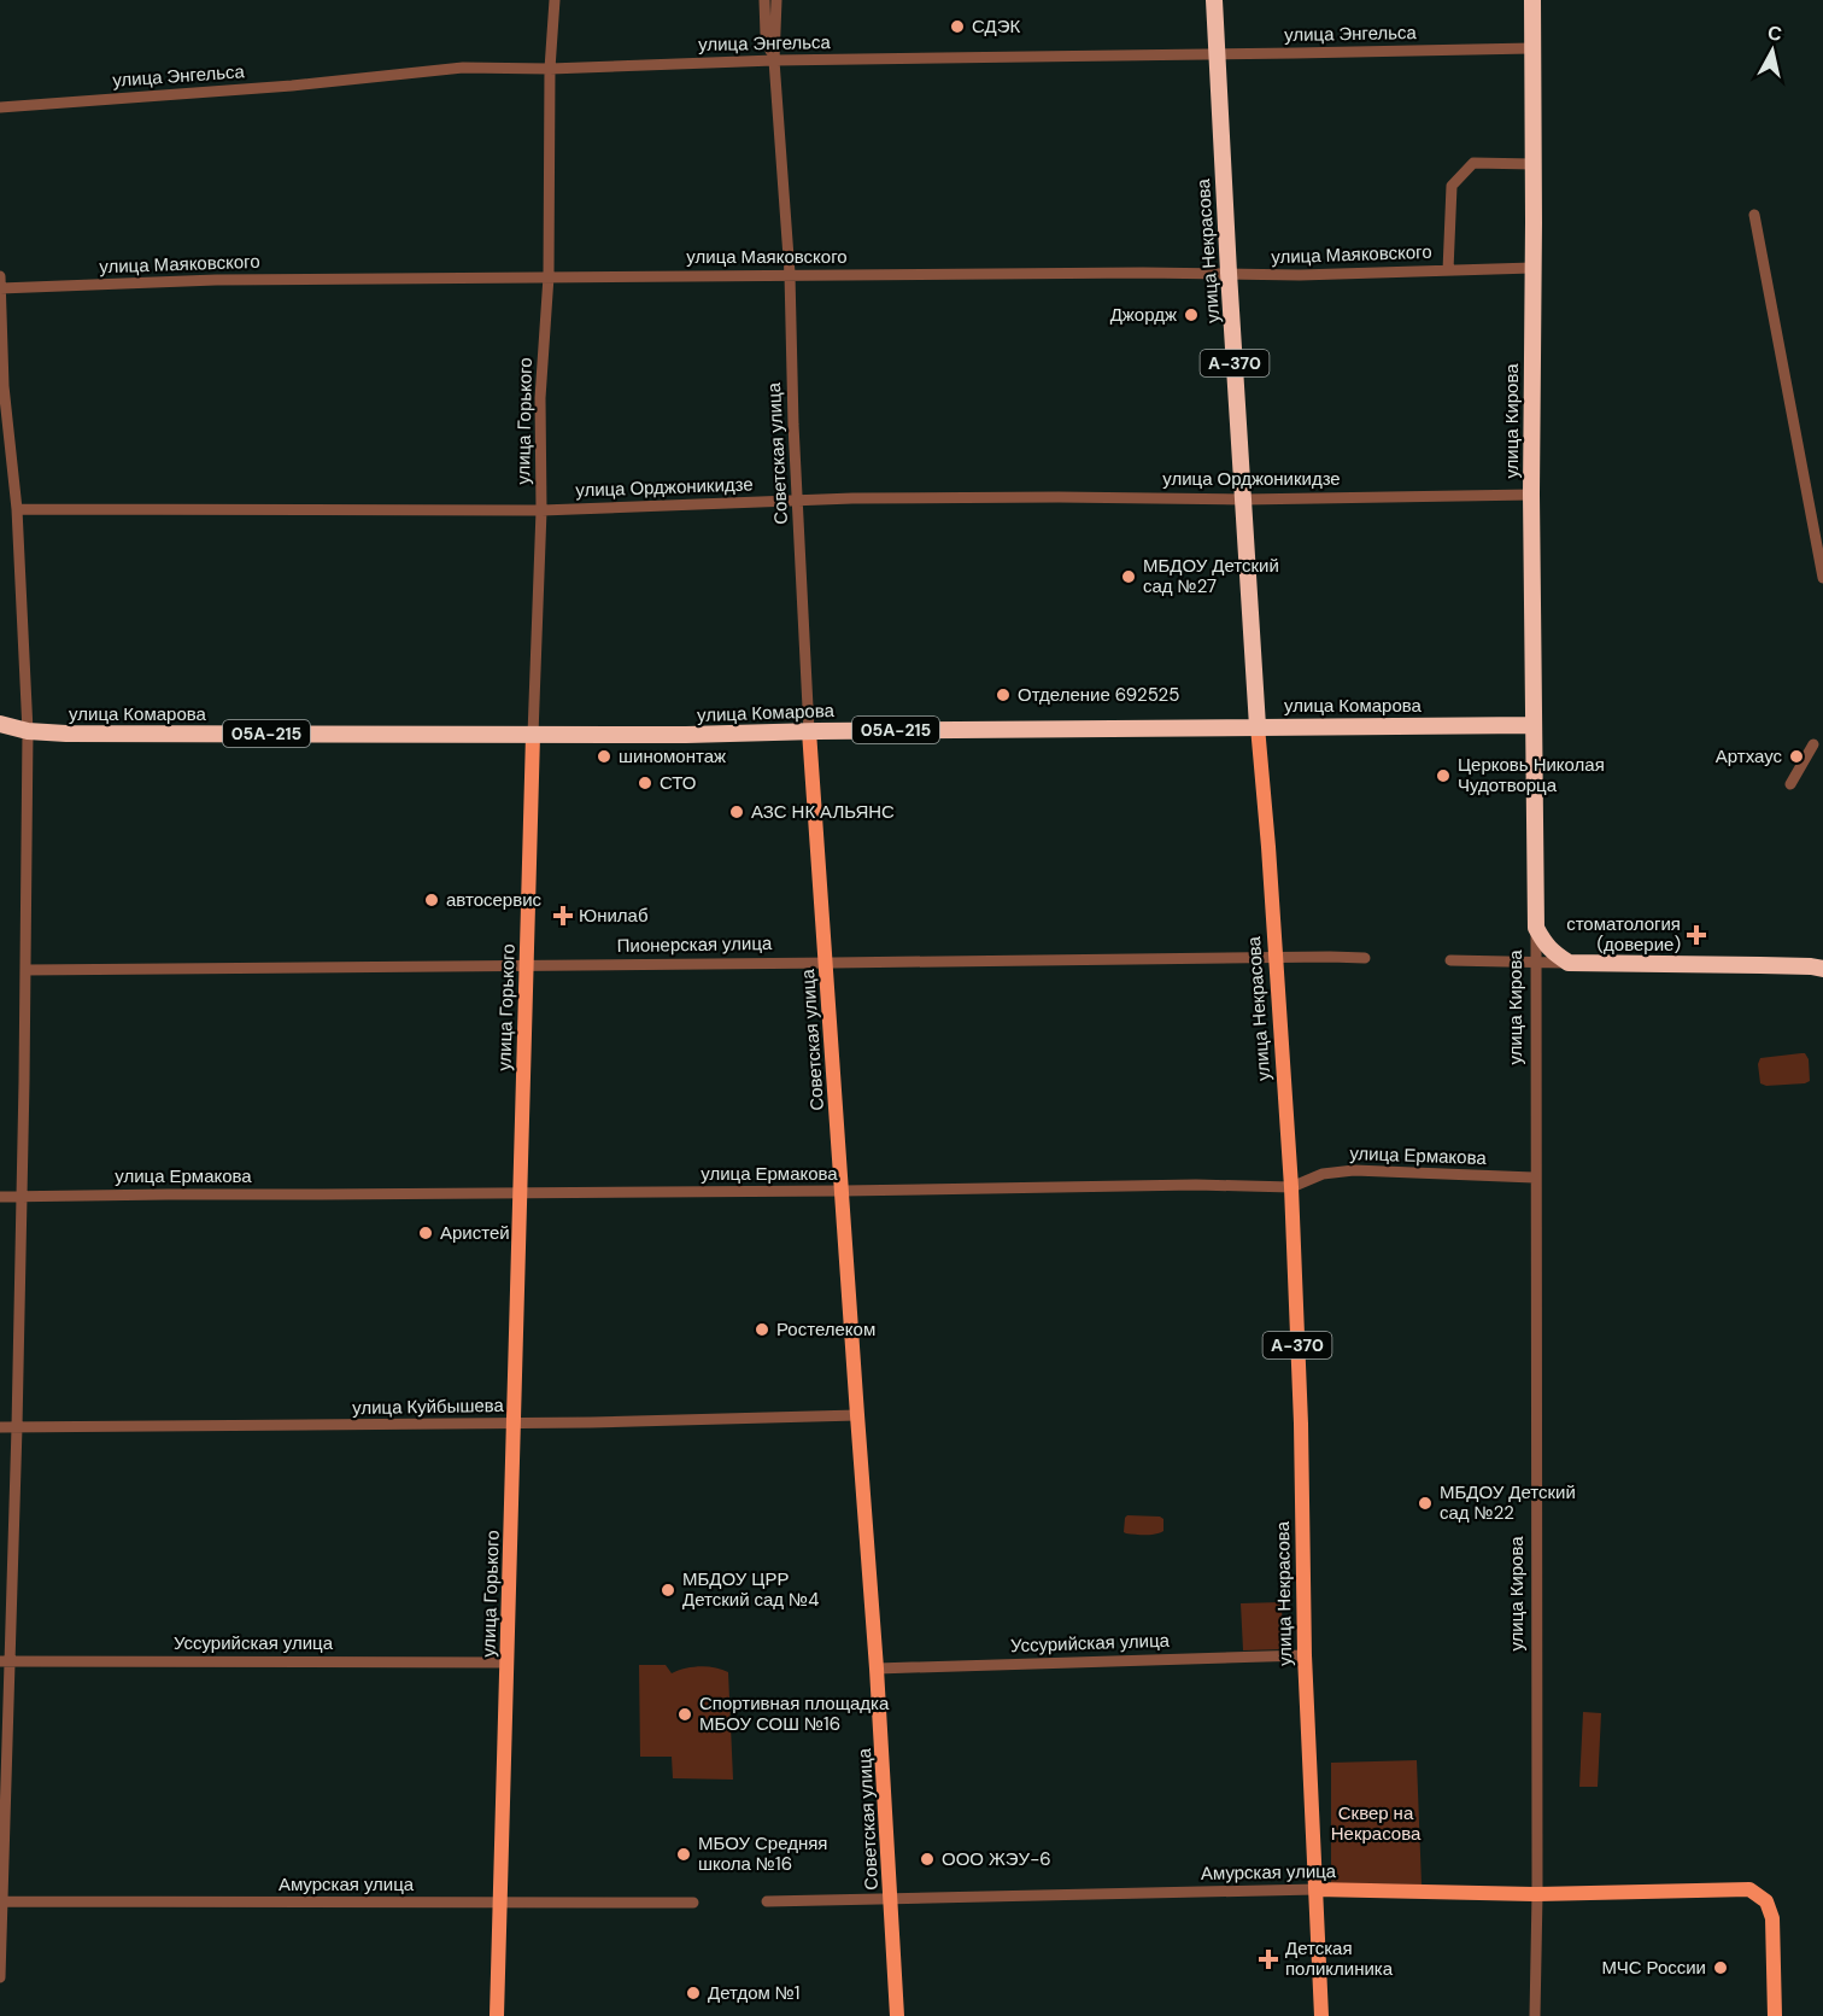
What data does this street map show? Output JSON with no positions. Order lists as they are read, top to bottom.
{
  "streets": {
    "highway": [
      "улица Некрасова",
      "А-370",
      "улица Кирова",
      "улица Комарова",
      "05А-215"
    ],
    "main road": ["улица Горького", "Советская улица", "Амурская улица"],
    "street": [
      "улица Энгельса",
      "улица Маяковского",
      "улица Орджоникидзе",
      "Пионерская улица",
      "улица Ермакова",
      "улица Куйбышева",
      "Уссурийская улица"
    ]
  },
  "crossings": [
    ["улица Энгельса", "улица Некрасова"],
    ["улица Энгельса", "улица Горького"],
    ["улица Энгельса", "улица Кирова"],
    ["улица Энгельса", "Советская улица"],
    ["улица Некрасова", "улица Маяковского"],
    ["улица Некрасова", "улица Орджоникидзе"],
    ["улица Некрасова", "улица Комарова"],
    ["улица Некрасова", "Пионерская улица"],
    ["улица Некрасова", "улица Ермакова"],
    ["улица Некрасова", "Уссурийская улица"],
    ["улица Некрасова", "Амурская улица"],
    ["улица Маяковского", "улица Горького"],
    ["улица Маяковского", "улица Кирова"],
    ["улица Маяковского", "Советская улица"],
    ["улица Горького", "улица Орджоникидзе"],
    ["улица Горького", "улица Комарова"],
    ["улица Горького", "Пионерская улица"],
    ["улица Горького", "улица Ермакова"],
    ["улица Горького", "улица Куйбышева"],
    ["улица Горького", "Уссурийская улица"],
    ["улица Горького", "Амурская улица"],
    ["улица Кирова", "улица Орджоникидзе"],
    ["улица Кирова", "улица Комарова"],
    ["улица Кирова", "улица Ермакова"],
    ["улица Кирова", "Амурская улица"],
    ["Советская улица", "улица Орджоникидзе"],
    ["Советская улица", "улица Комарова"],
    ["Советская улица", "Пионерская улица"],
    ["Советская улица", "улица Ермакова"],
    ["Советская улица", "улица Куйбышева"],
    ["Советская улица", "Уссурийская улица"],
    ["Советская улица", "Амурская улица"]
  ],
  "parks": ["Сквер на Некрасова"],
  "places": {
    "other": [
      "СДЭК",
      "Джордж",
      "МБДОУ Детский сад №27",
      "Отделение 692525",
      "шиномонтаж",
      "Артхаус",
      "Церковь Николая Чудотворца",
      "СТО",
      "АЗС НК АЛЬЯНС",
      "автосервис",
      "Аристей",
      "Ростелеком",
      "МБДОУ Детский сад №22",
      "МБДОУ ЦРР Детский сад №4",
      "Спортивная площадка МБОУ СОШ №16",
      "МБОУ Средняя школа №16",
      "ООО ЖЭУ-6",
      "МЧС России",
      "Детдом №1"
    ],
    "health": ["Юнилаб", "стоматология (доверие)", "Детская поликлиника"]
  },
  "north": "top"
}
